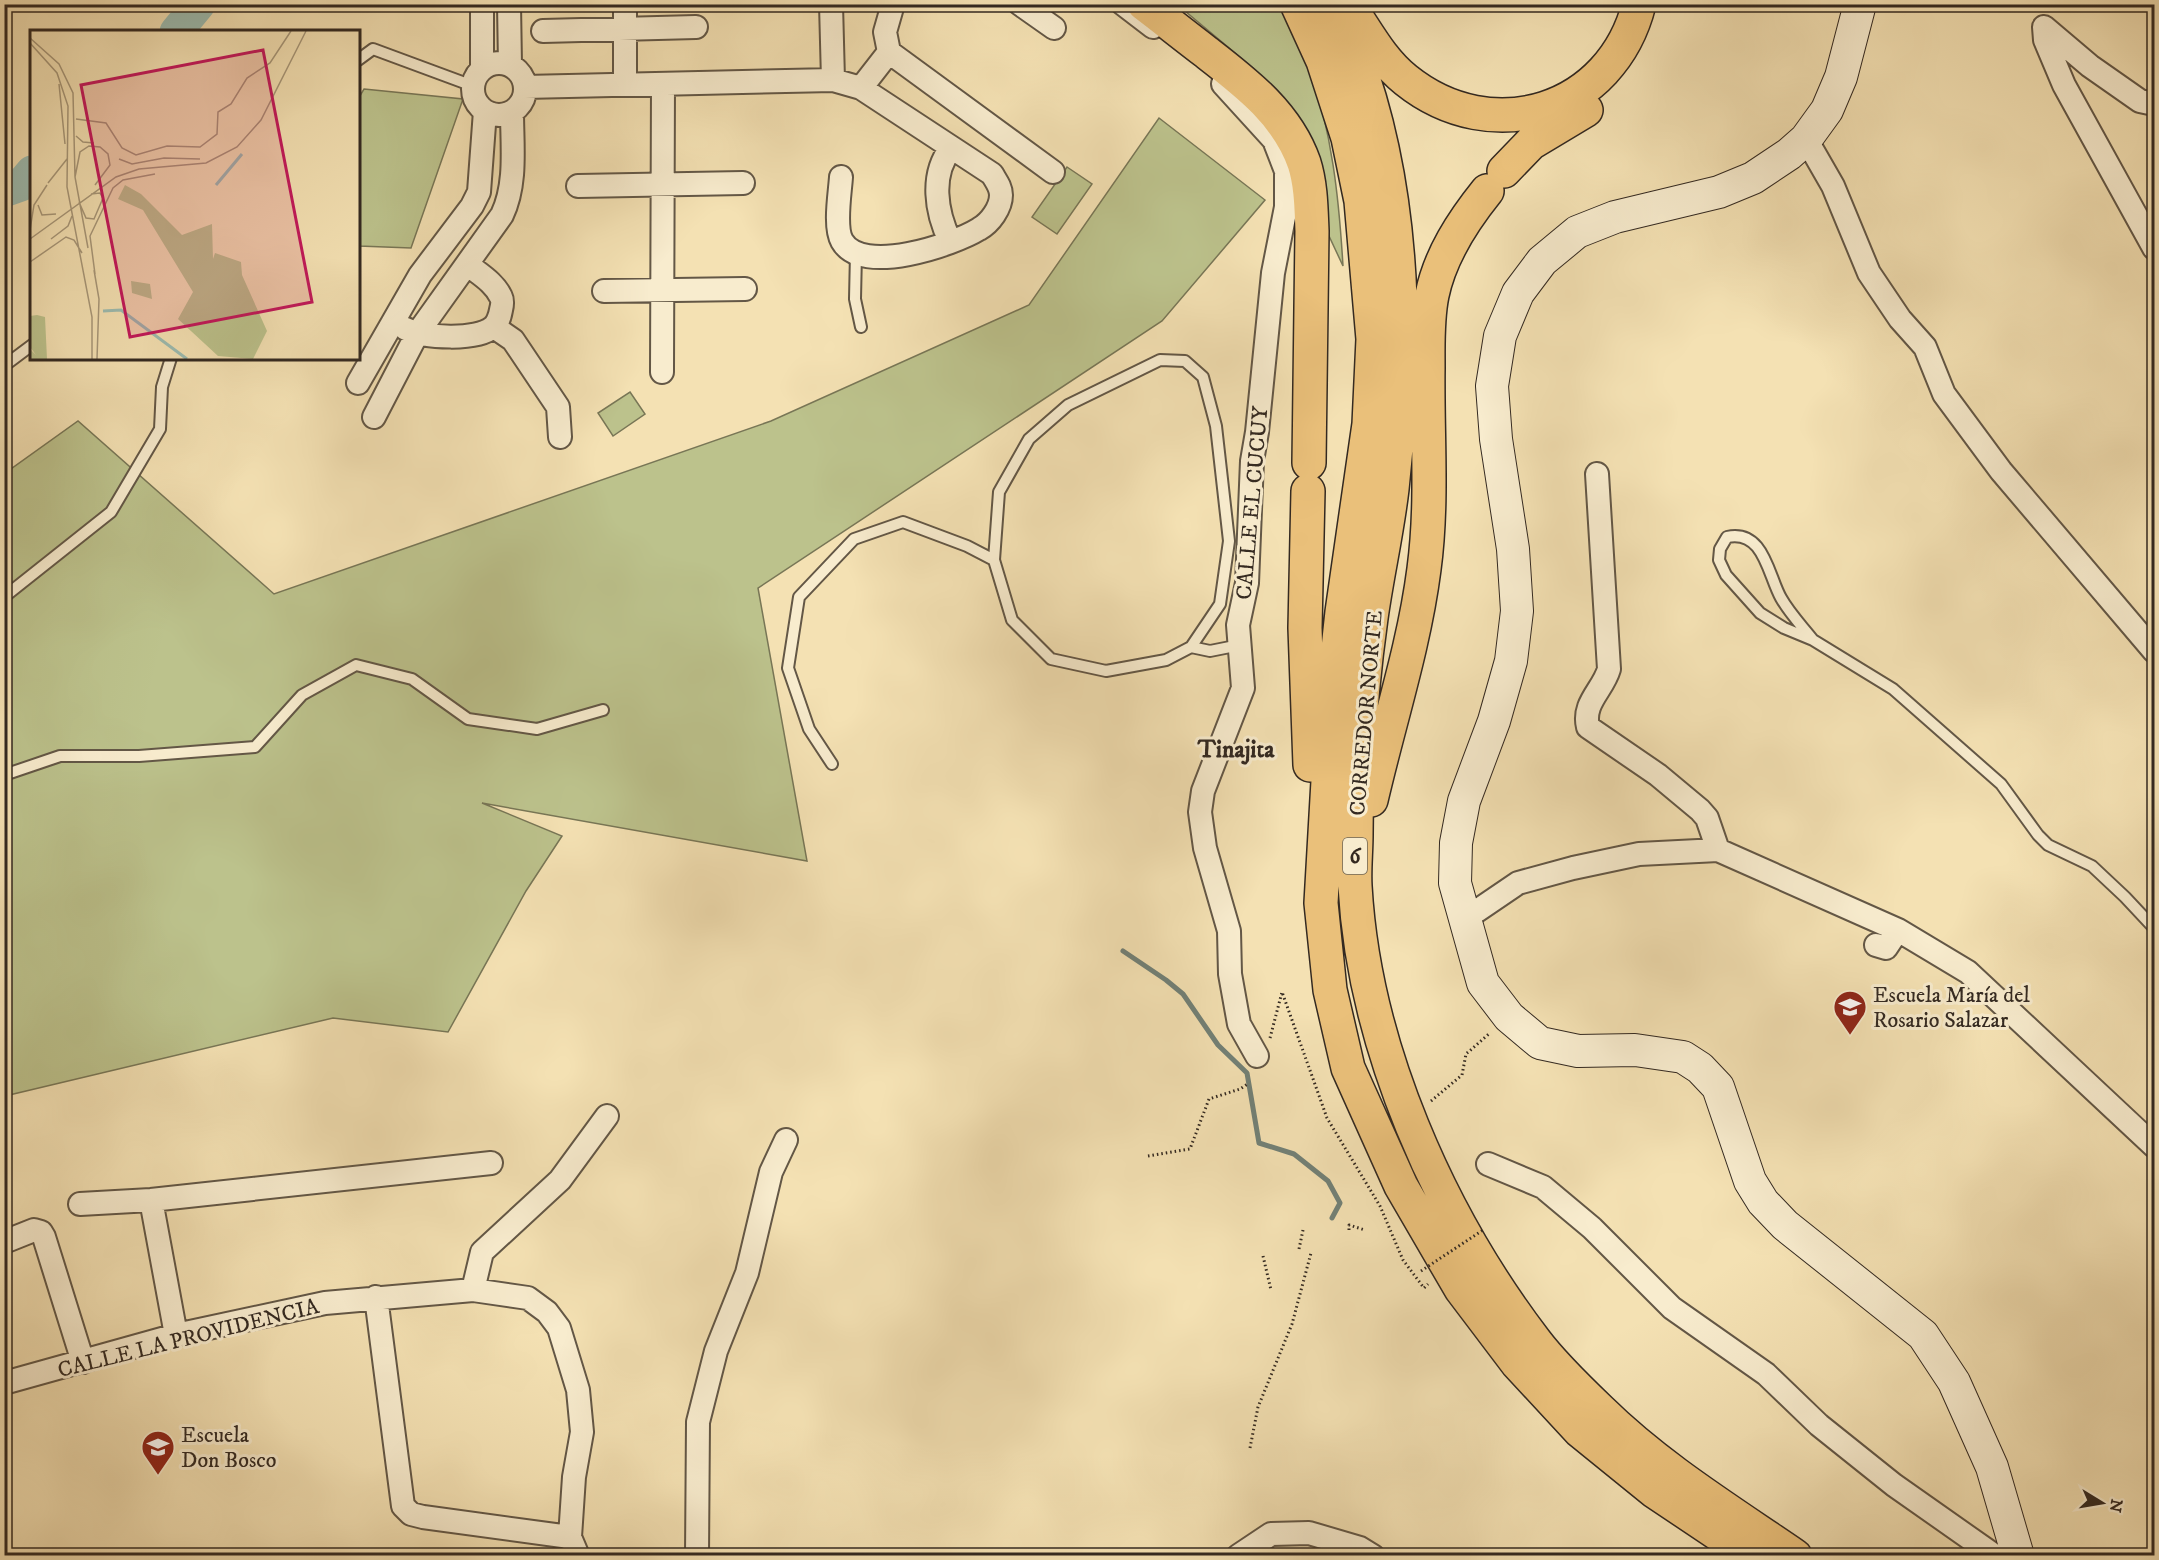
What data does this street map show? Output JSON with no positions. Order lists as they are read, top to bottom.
{
  "streets": {
    "highway": ["CORREDOR NORTE", "6"],
    "street": ["CALLE EL CUCUY", "CALLE LA PROVIDENCIA"]
  },
  "districts": ["Tinajita"],
  "places": {
    "school or university": ["Escuela María del Rosario Salazar", "Escuela Don Bosco"]
  },
  "north": "right"
}
